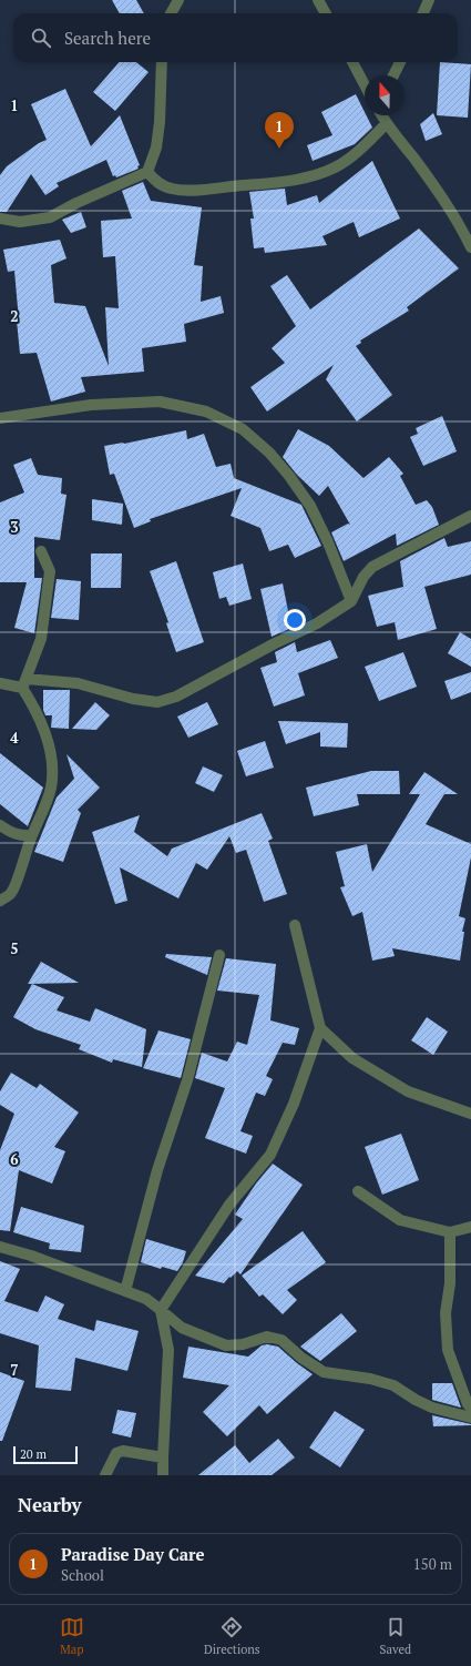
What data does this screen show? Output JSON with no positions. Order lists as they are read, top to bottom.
{
  "scale_bar": "20 m",
  "north": "top",
  "page": {
    "search": "Search here",
    "pins": "1",
    "scale": "20 m",
    "heading": "Nearby",
    "list": [
      {
        "mark": "1",
        "name": "Paradise Day Care",
        "note": "School",
        "value": "150 m"
      }
    ],
    "nav": ["Map", "Directions", "Saved"]
  },
  "grid": {
    "rows": [
      "1",
      "2",
      "3",
      "4",
      "5",
      "6",
      "7"
    ]
  }
}
